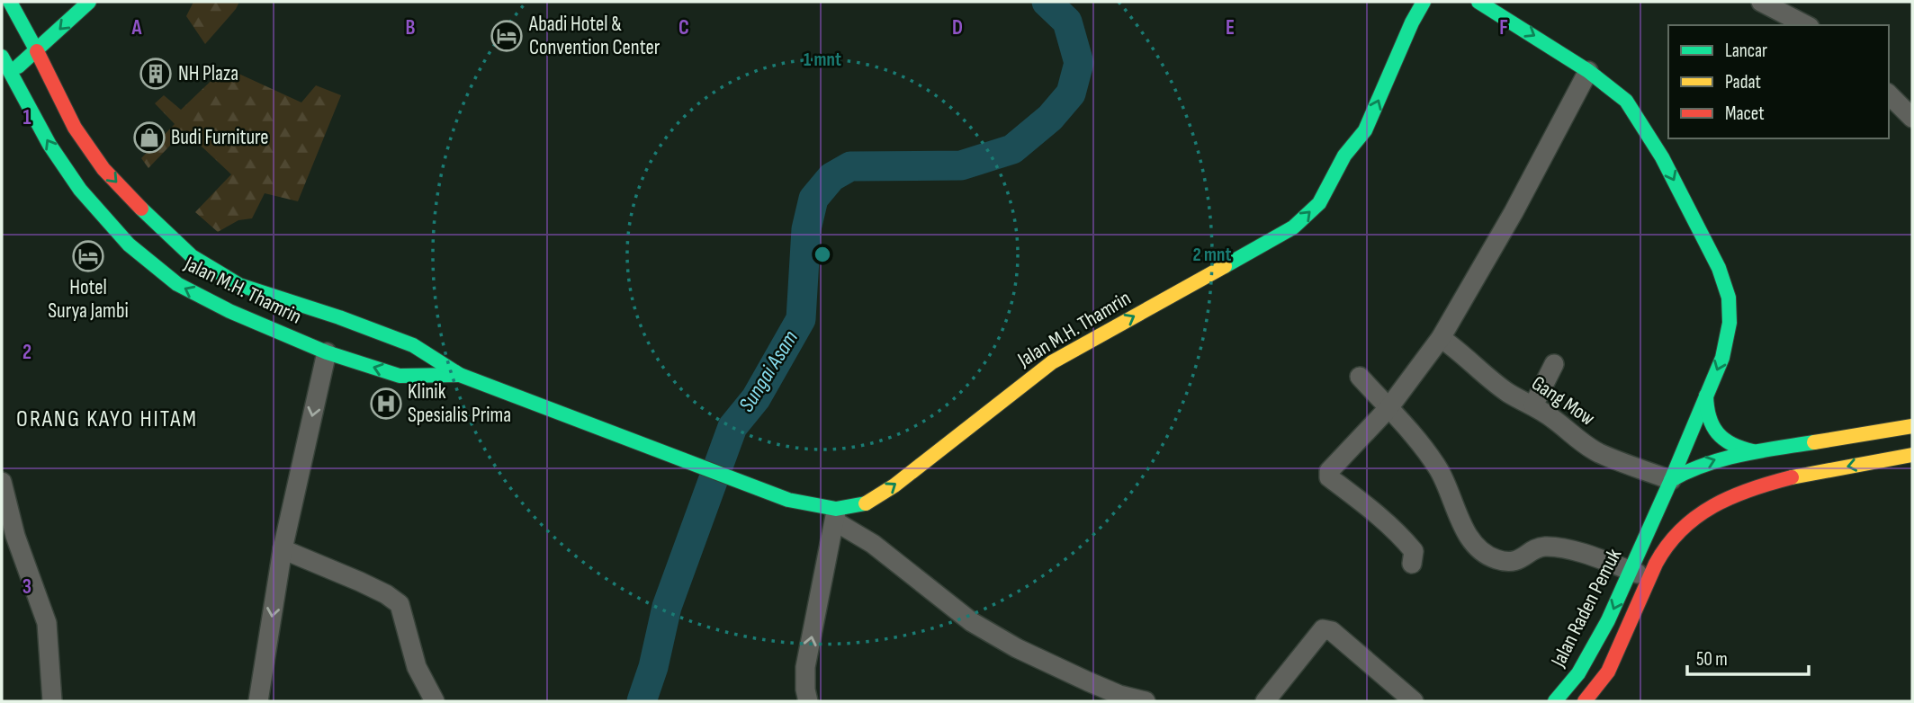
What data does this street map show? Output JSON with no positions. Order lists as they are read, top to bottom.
{
  "streets": {
    "main road": ["Jalan M.H. Thamrin", "Jalan Raden Pemuk"],
    "street": ["Gang Mow"]
  },
  "crossings": [
    ["Gang Mow", "Jalan Raden Pemuk"]
  ],
  "one_way": ["Jalan Raden Pemuk"],
  "districts": ["ORANG KAYO HITAM"],
  "water": ["Sungai Asam"],
  "places": {
    "hotel": ["Abadi Hotel & Convention Center", "Hotel Surya Jambi"],
    "building": ["NH Plaza"],
    "shop": ["Budi Furniture"],
    "hospital": ["Klinik Spesialis Prima"]
  },
  "legend": ["Lancar", "Padat", "Macet"],
  "scale_bar": "50 m",
  "grid": {
    "columns": [
      "A",
      "B",
      "C",
      "D",
      "E",
      "F"
    ],
    "rows": ["1", "2", "3"]
  },
  "rings": ["1 mnt", "2 mnt"]
}
